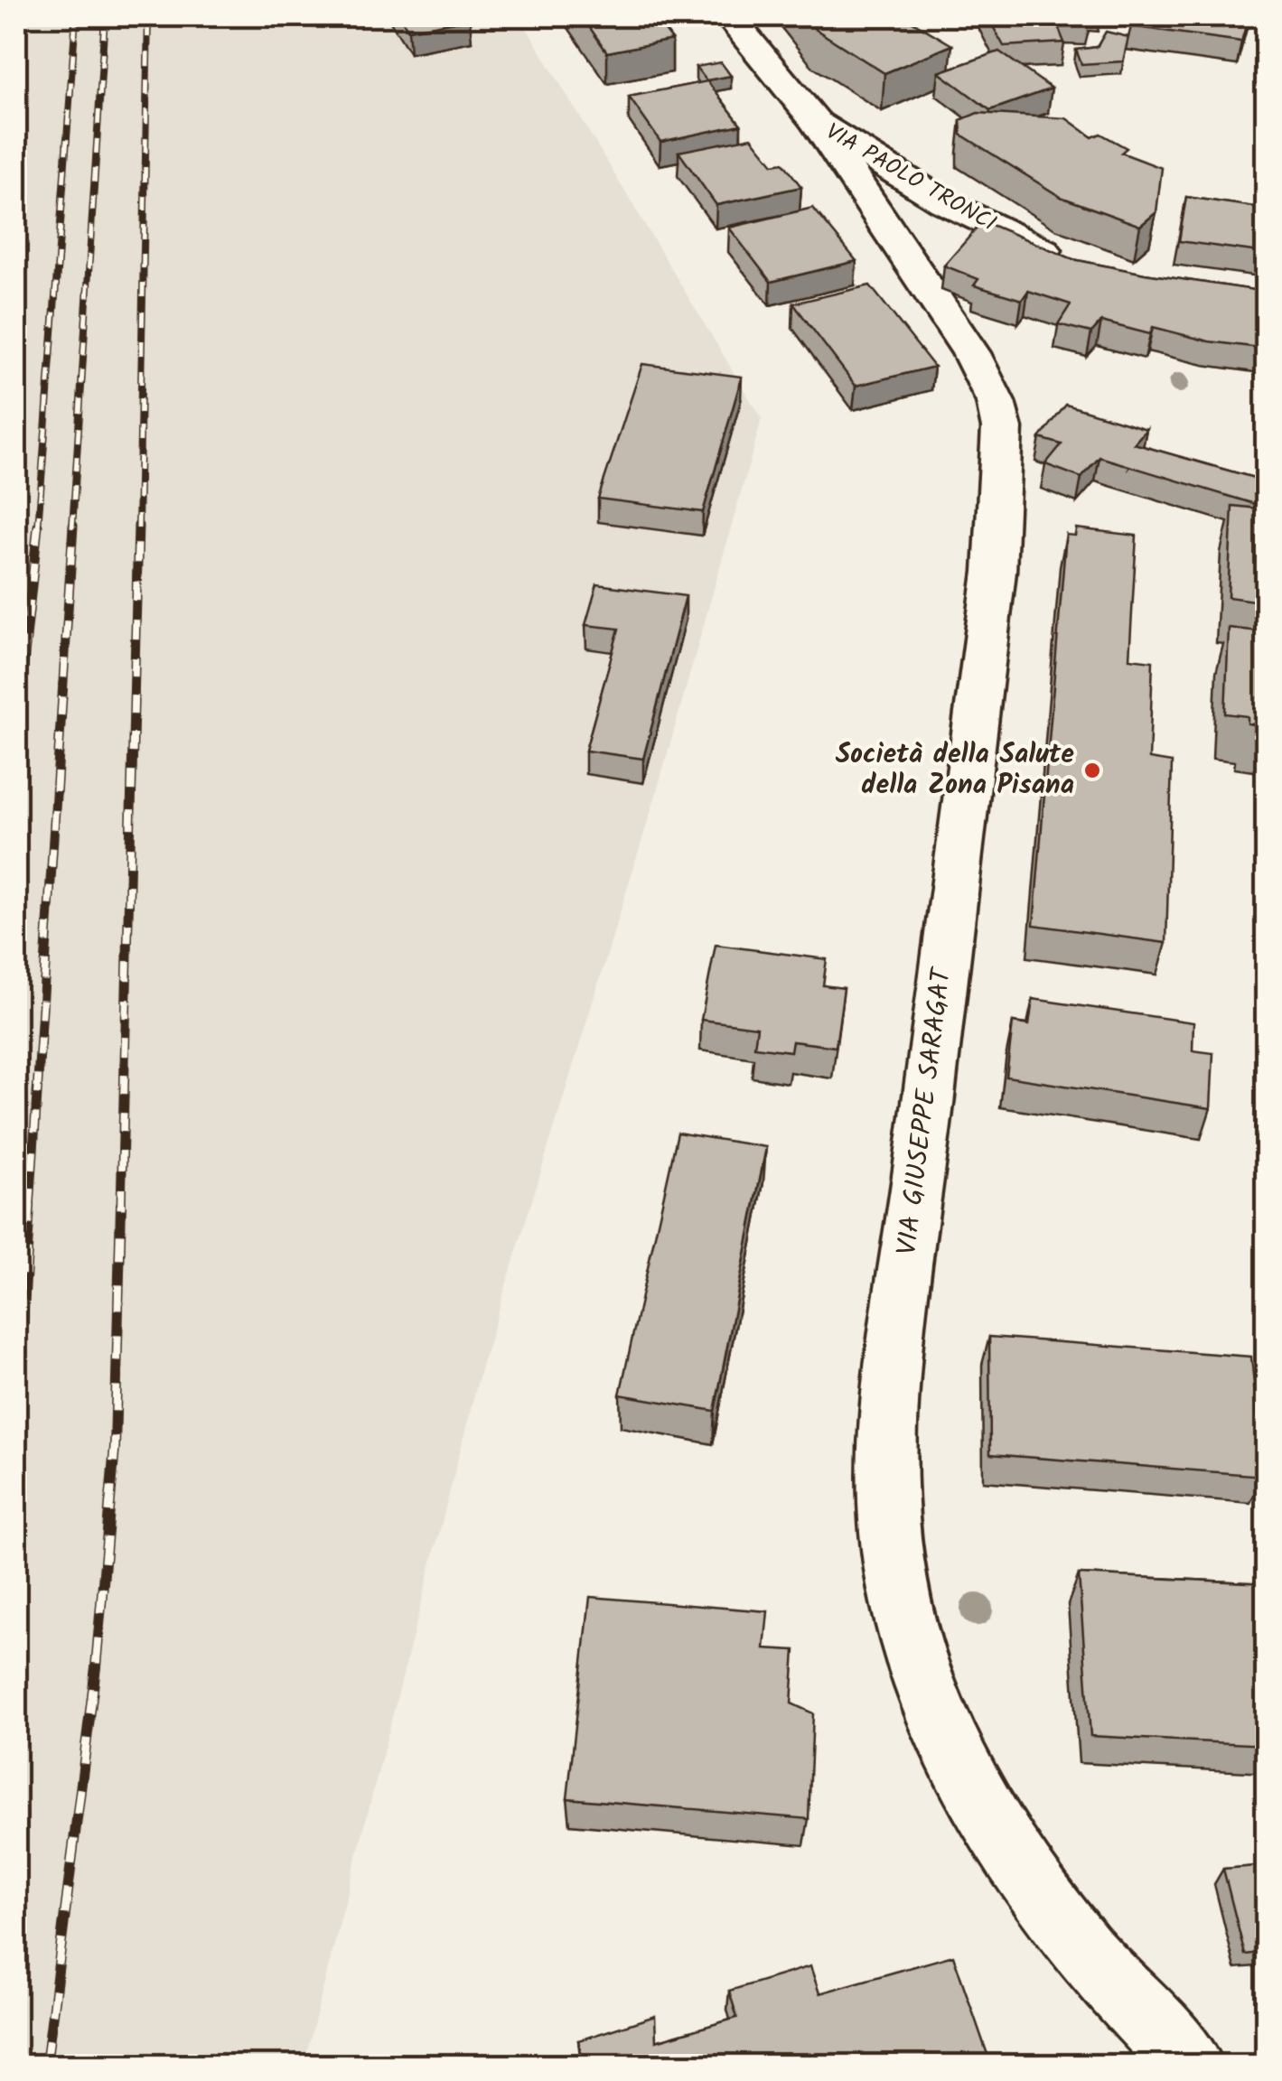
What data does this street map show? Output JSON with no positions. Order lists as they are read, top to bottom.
{
  "streets": {
    "street": ["VIA PAOLO TRONCI", "VIA GIUSEPPE SARAGAT"]
  },
  "crossings": [
    ["VIA PAOLO TRONCI", "VIA GIUSEPPE SARAGAT"]
  ],
  "places": ["Società della Salute della Zona Pisana"]
}
